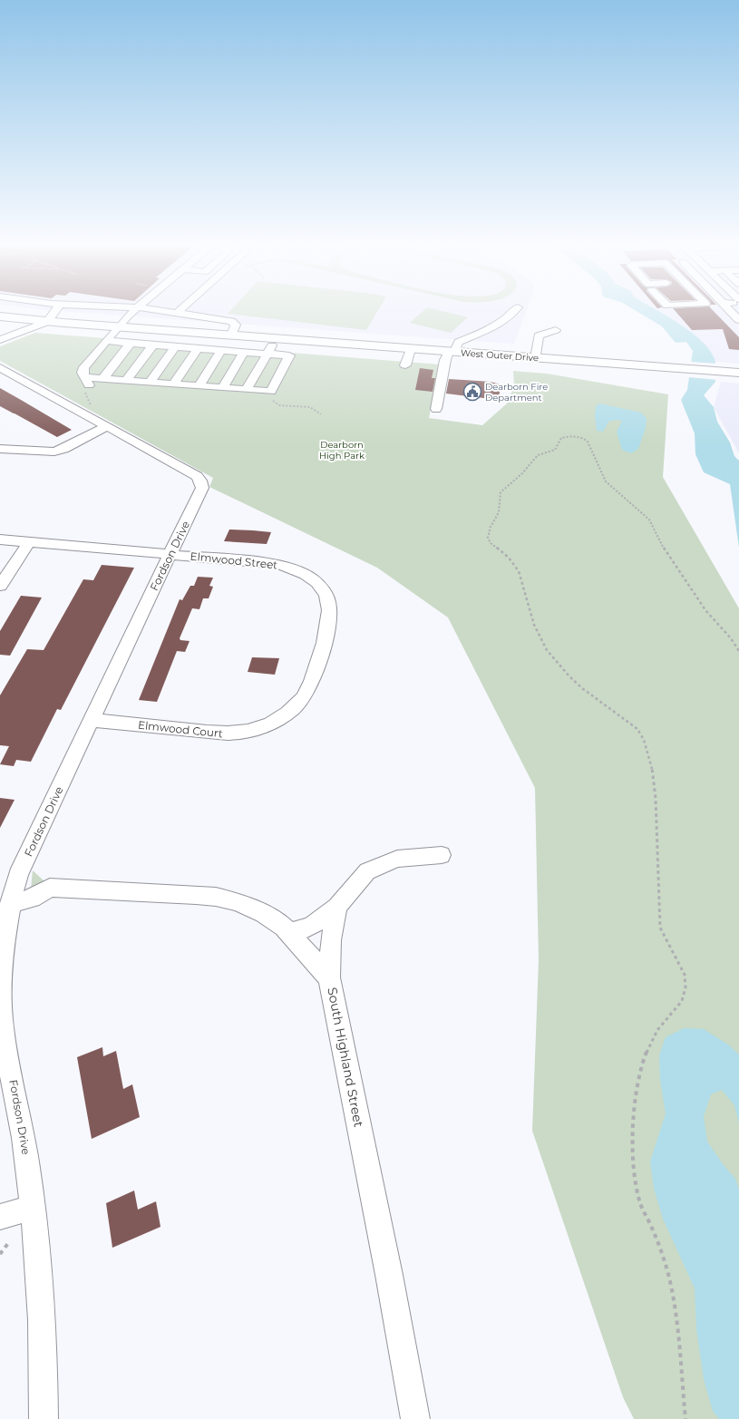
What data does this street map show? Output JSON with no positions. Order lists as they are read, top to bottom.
{
  "streets": {
    "main road": ["West Outer Drive"],
    "street": [
      "Fordson Drive",
      "Elmwood Street",
      "Elmwood Court",
      "South Highland Street"
    ]
  },
  "crossings": [
    ["Fordson Drive", "Elmwood Street"],
    ["Fordson Drive", "Elmwood Court"],
    ["Fordson Drive", "South Highland Street"],
    ["Elmwood Street", "Elmwood Court"]
  ],
  "parks": ["Dearborn High Park"],
  "places": {
    "public building": ["Dearborn Fire Department"]
  }
}
